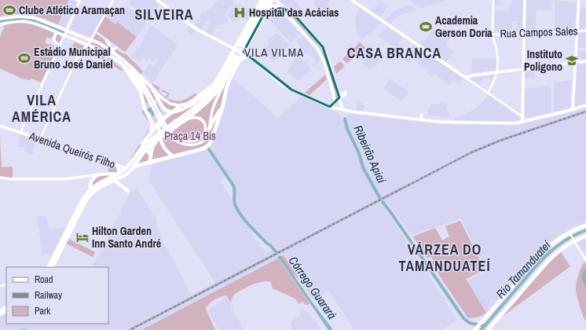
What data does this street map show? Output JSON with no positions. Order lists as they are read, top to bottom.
{
  "streets": {
    "main road": ["Avenida Queirós Filho"],
    "street": ["Rua Campos Sales"]
  },
  "districts": [
    "SILVEIRA",
    "VILA VILMA",
    "CASA BRANCA",
    "VILA AMÉRICA",
    "VÁRZEA DO TAMANDUATEÍ"
  ],
  "water": ["Ribeirão Apiaí", "Rio Tamanduateí", "Córrego Guarará"],
  "parks": ["Praça 14 Bis"],
  "places": {
    "sports": ["Clube Atlético Aramaçan", "Academia Gerson Doria", "Estádio Municipal Bruno José Daniel"],
    "hospital": ["Hospital das Acácias"],
    "school or university": ["Instituto Polígono"],
    "hotel": ["Hilton Garden Inn Santo André"]
  },
  "legend": ["Road", "Railway", "Park"]
}
